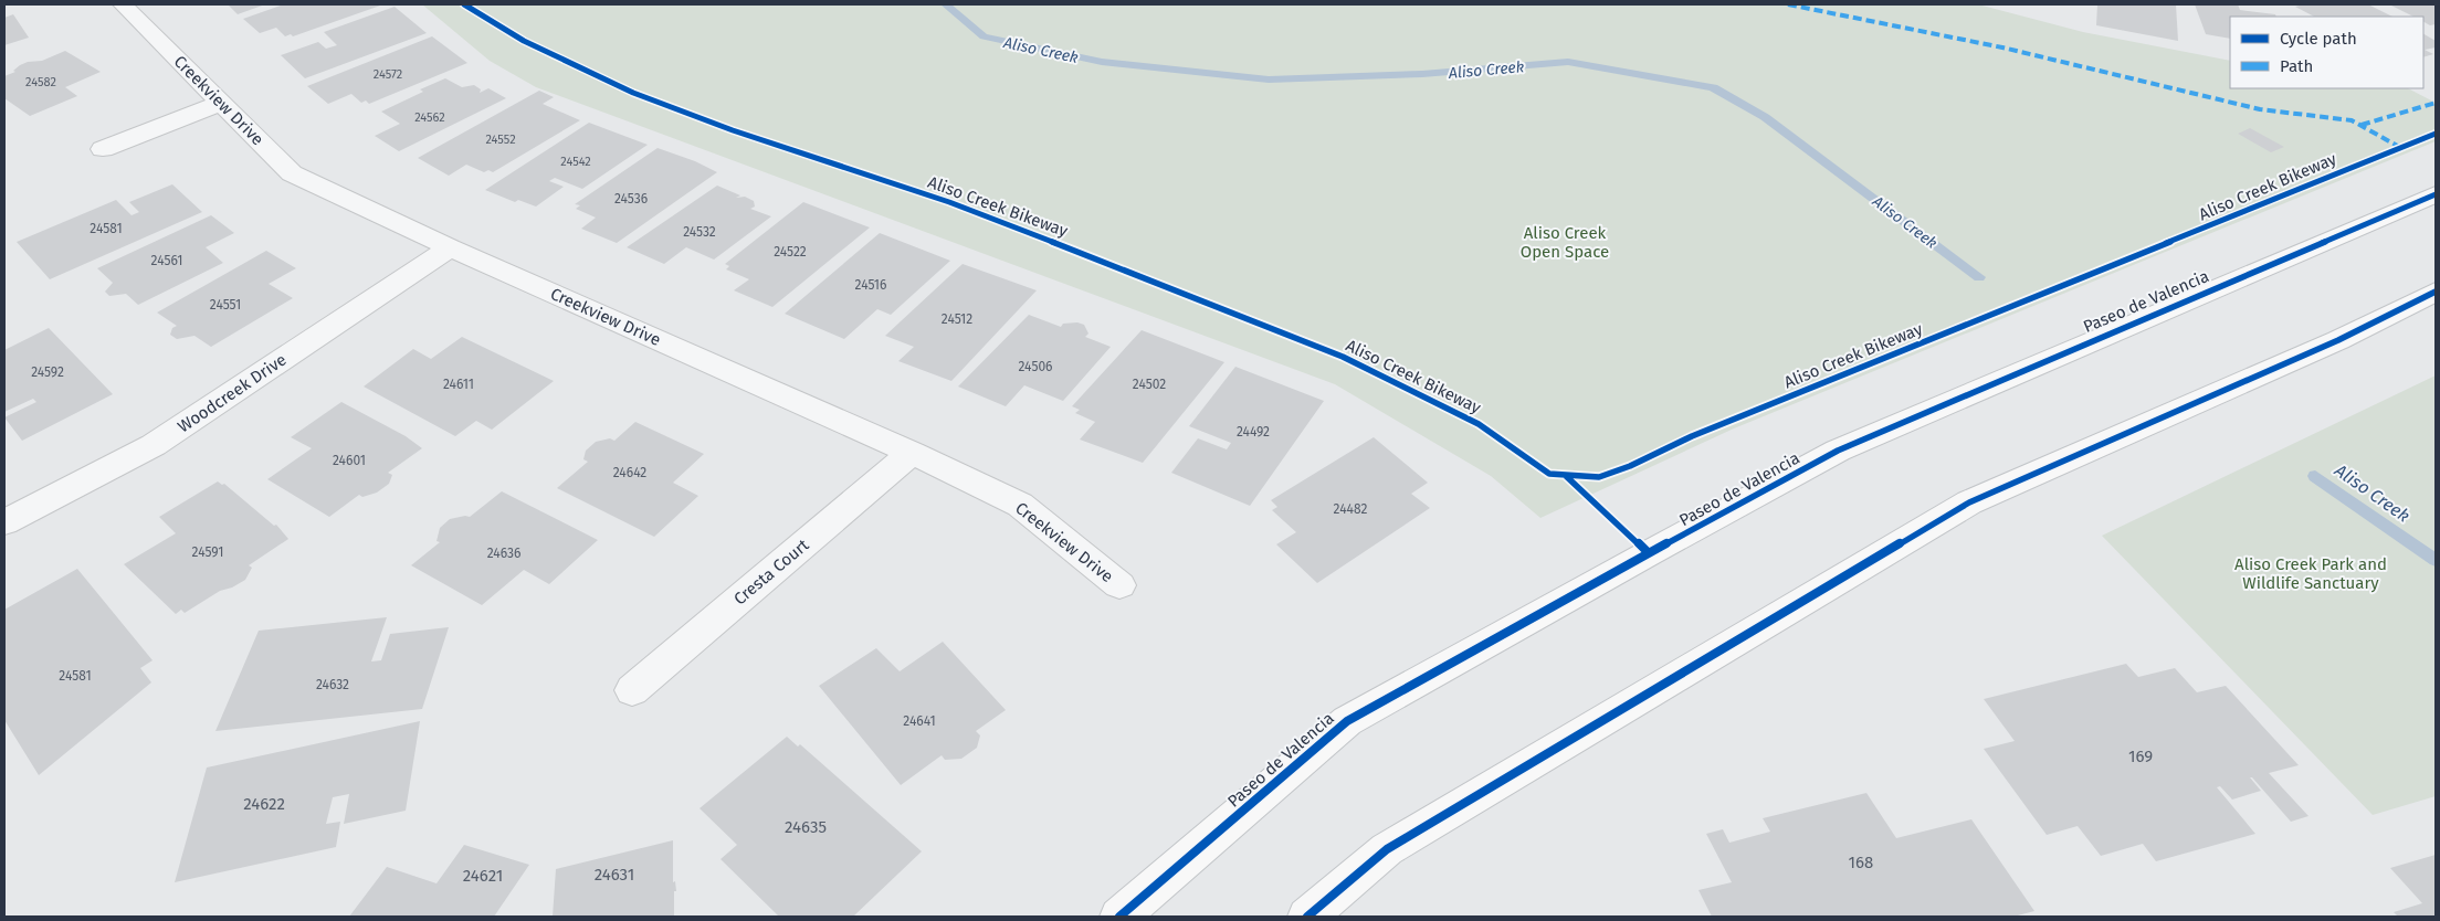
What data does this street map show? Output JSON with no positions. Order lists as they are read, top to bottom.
{
  "streets": {
    "main road": ["Paseo de Valencia"],
    "street": ["Creekview Drive", "Woodcreek Drive", "Cresta Court"],
    "cycle path": ["Aliso Creek Bikeway"]
  },
  "crossings": [
    ["Creekview Drive", "Woodcreek Drive"],
    ["Creekview Drive", "Cresta Court"]
  ],
  "water": ["Aliso Creek"],
  "parks": ["Aliso Creek Open Space", "Aliso Creek Park and Wildlife Sanctuary"],
  "house_numbers": [
    "24572",
    "24582",
    "24562",
    "24552",
    "24542",
    "24536",
    "24581",
    "24532",
    "24522",
    "24561",
    "24516",
    "24551",
    "24512",
    "24506",
    "24592",
    "24611",
    "24502",
    "24492",
    "24601",
    "24642",
    "24482",
    "24591",
    "24636",
    "24581",
    "24632",
    "24641",
    "169",
    "24622",
    "24635",
    "168",
    "24631",
    "24621"
  ],
  "legend": ["Cycle path", "Path"]
}
